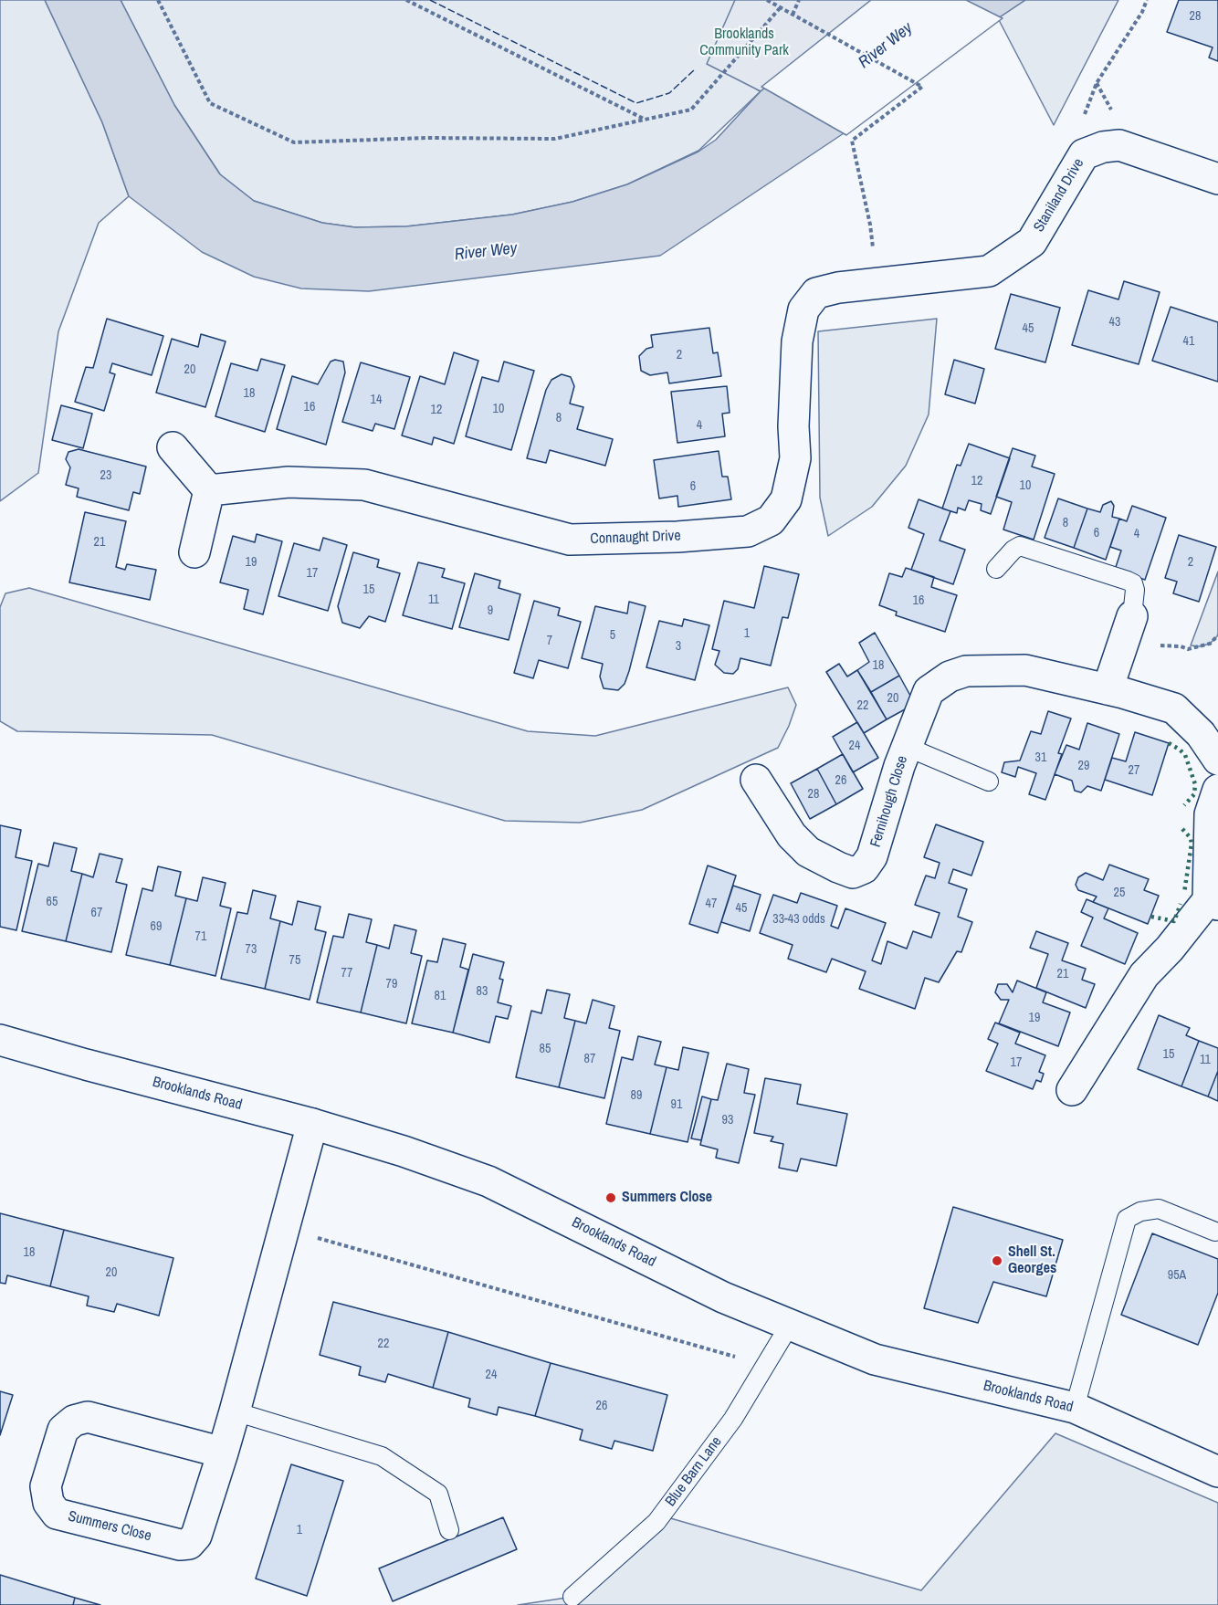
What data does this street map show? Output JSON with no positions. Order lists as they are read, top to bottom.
{
  "streets": {
    "street": [
      "Staniland Drive",
      "Connaught Drive",
      "Fernihough Close",
      "Brooklands Road",
      "Summers Close"
    ],
    "lane": ["Blue Barn Lane"]
  },
  "crossings": [
    ["Staniland Drive", "Connaught Drive"],
    ["Brooklands Road", "Blue Barn Lane"],
    ["Brooklands Road", "Summers Close"]
  ],
  "water": ["River Wey"],
  "parks": ["Brooklands Community Park"],
  "places": ["Summers Close", "Shell St. Georges"],
  "house_numbers": [
    "28",
    "43",
    "45",
    "41",
    "2",
    "20",
    "18",
    "14",
    "16",
    "10",
    "12",
    "8",
    "4",
    "23",
    "12",
    "10",
    "6",
    "8",
    "6",
    "4",
    "21",
    "19",
    "2",
    "17",
    "15",
    "11",
    "16",
    "9",
    "1",
    "5",
    "7",
    "3",
    "18",
    "20",
    "22",
    "24",
    "31",
    "29",
    "27",
    "26",
    "28",
    "25",
    "65",
    "47",
    "45",
    "67",
    "33-43 odds",
    "69",
    "71",
    "73",
    "75",
    "77",
    "21",
    "79",
    "83",
    "81",
    "19",
    "85",
    "15",
    "87",
    "11",
    "17",
    "89",
    "91",
    "93",
    "18",
    "20",
    "95A",
    "22",
    "24",
    "26",
    "1"
  ]
}
